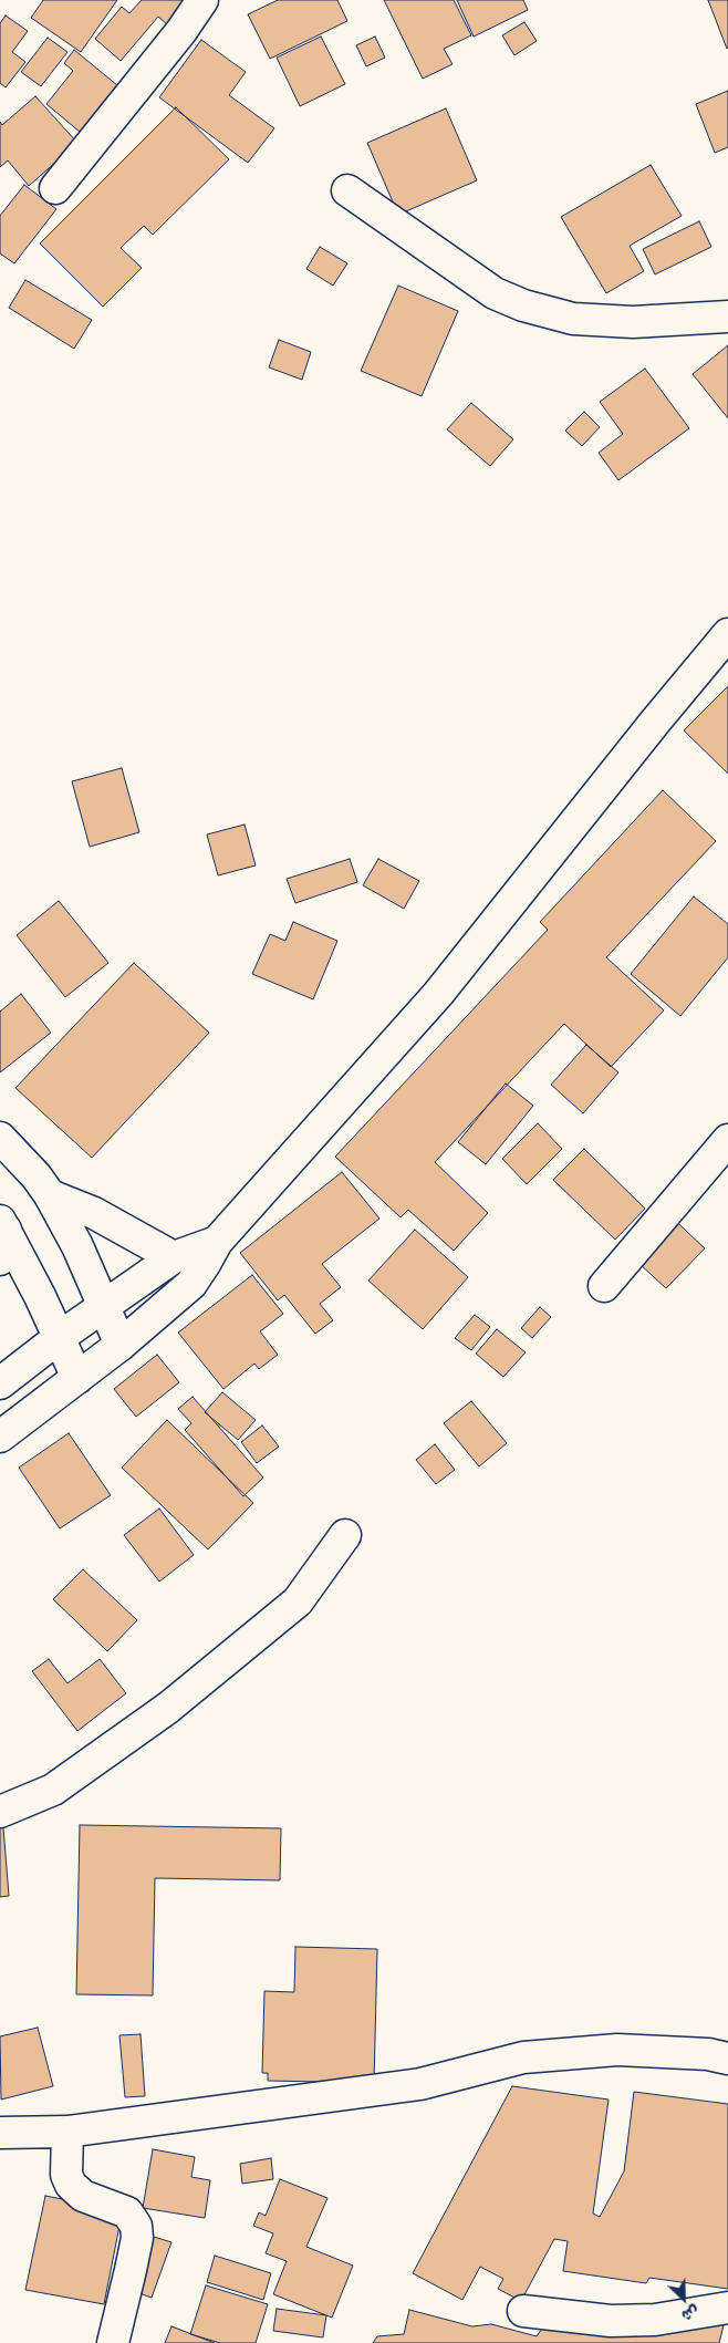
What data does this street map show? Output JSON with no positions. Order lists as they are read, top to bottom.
{
  "north": "bottom right"
}
